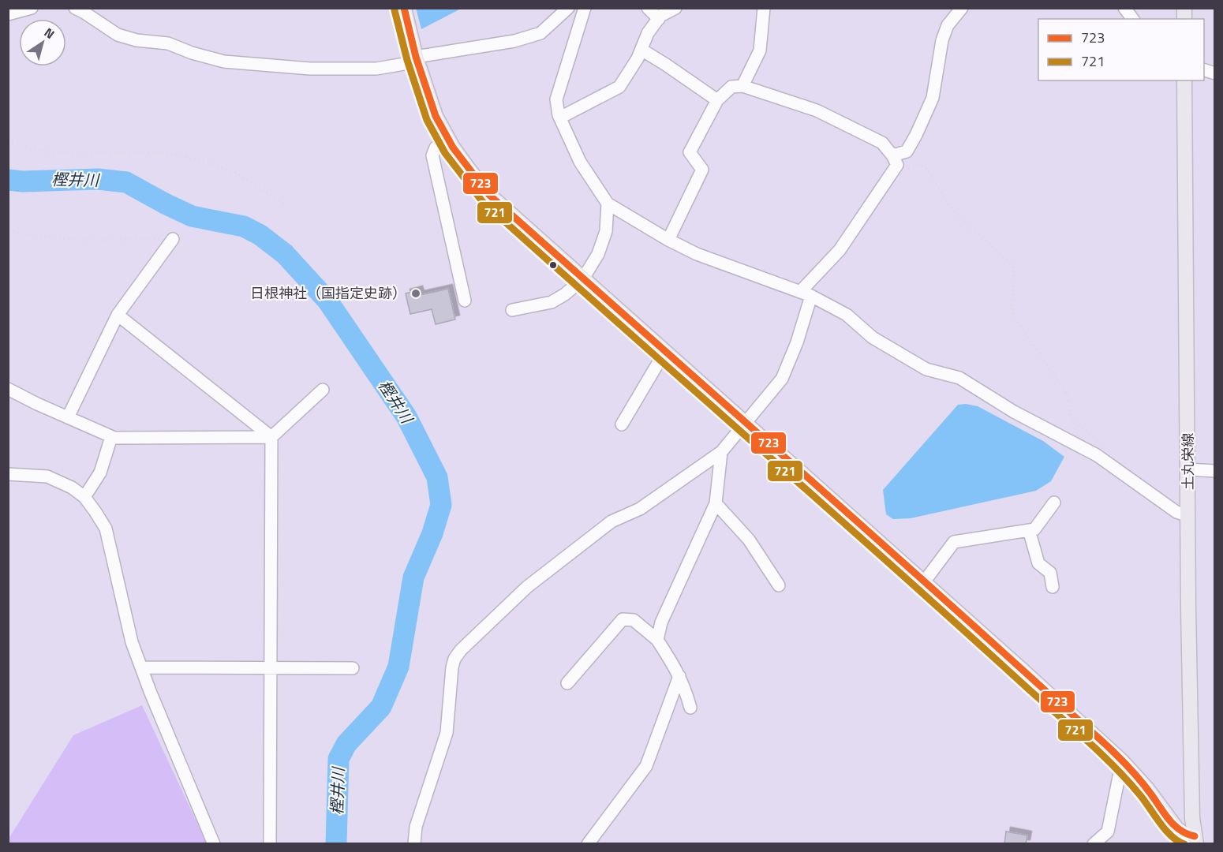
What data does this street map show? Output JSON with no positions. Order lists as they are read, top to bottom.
{
  "streets": {
    "main road": ["土丸栄線"]
  },
  "water": ["樫井川"],
  "places": ["日根神社（国指定史跡）"],
  "lines": ["transit line 723", "transit line 721"],
  "legend": ["723", "721"],
  "north": "top right"
}
